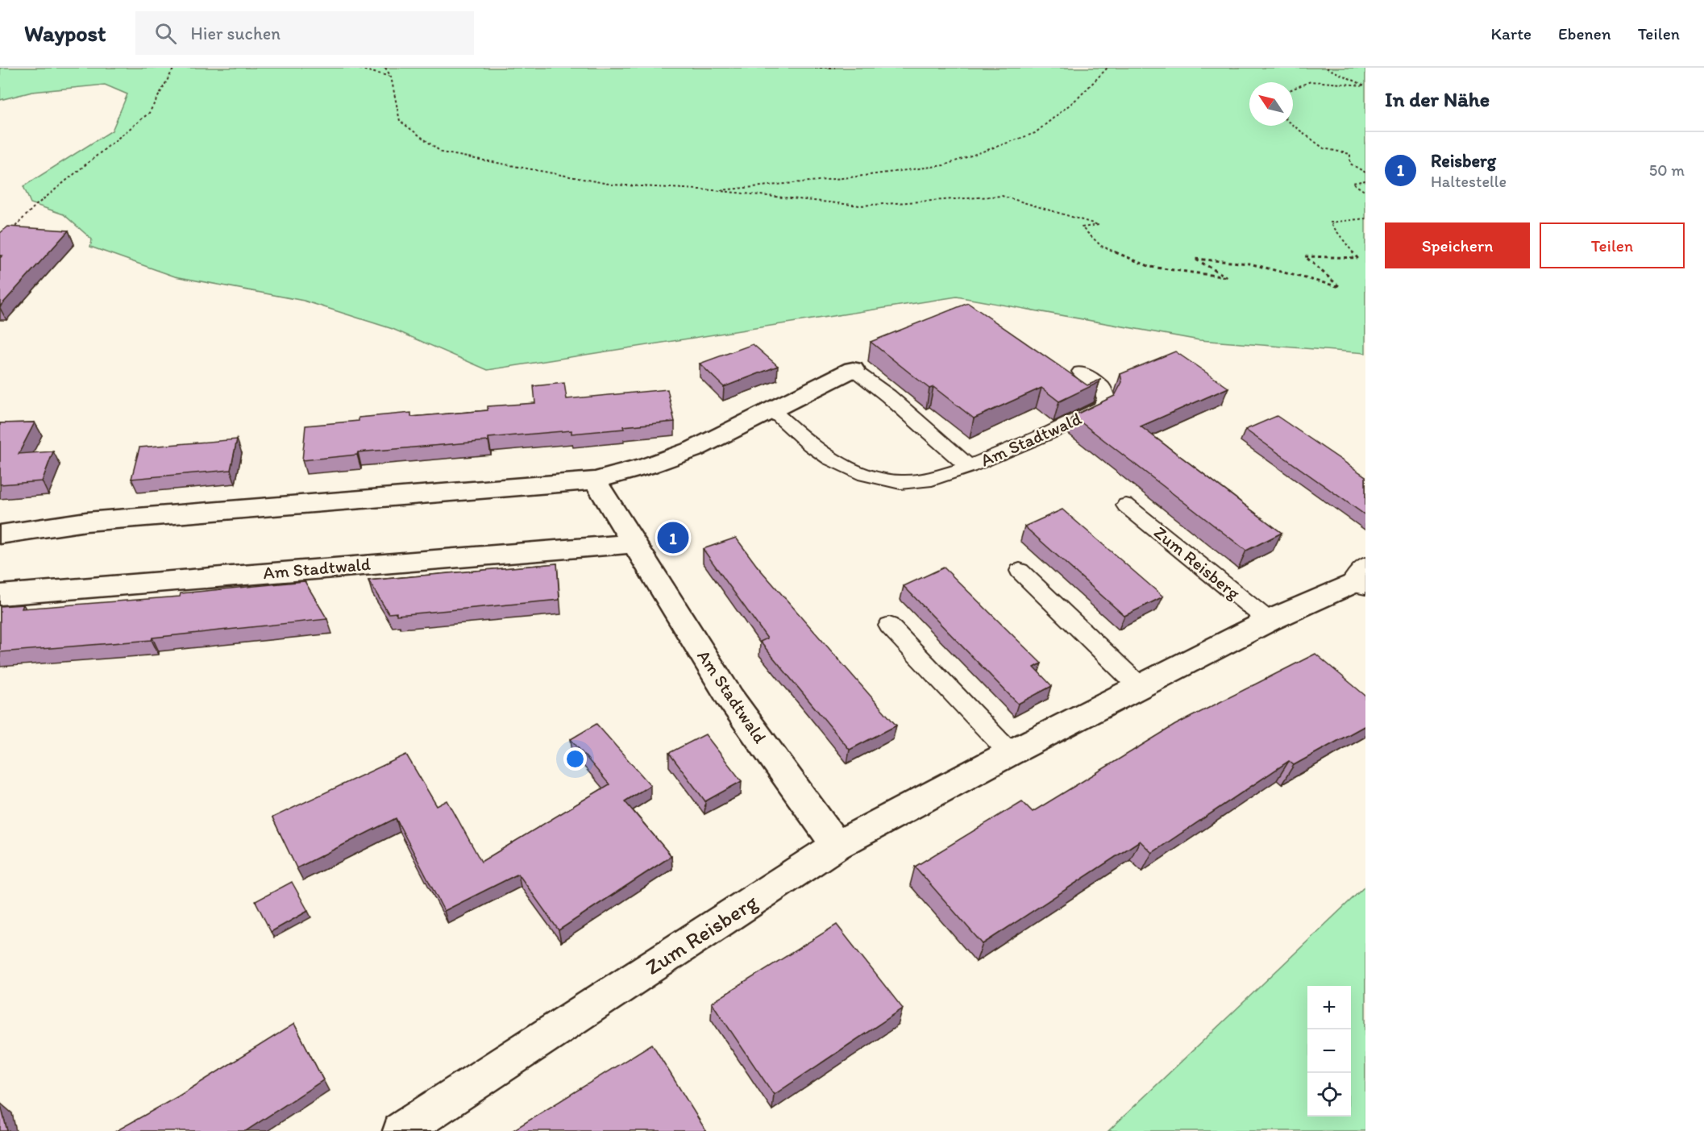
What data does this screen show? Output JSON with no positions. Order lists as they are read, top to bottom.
{
  "streets": {
    "street": ["Am Stadtwald", "Zum Reisberg"]
  },
  "crossings": [
    ["Am Stadtwald", "Zum Reisberg"]
  ],
  "north": "top left",
  "page": {
    "header": "Waypost",
    "search": "Hier suchen",
    "nav": ["Karte", "Ebenen", "Teilen"],
    "heading": "In der Nähe",
    "list": [
      {
        "mark": "1",
        "name": "Reisberg",
        "note": "Haltestelle",
        "value": "50 m"
      }
    ],
    "buttons": ["Speichern", "Teilen"],
    "pins": "1",
    "map_buttons": ["+", "−"]
  }
}
